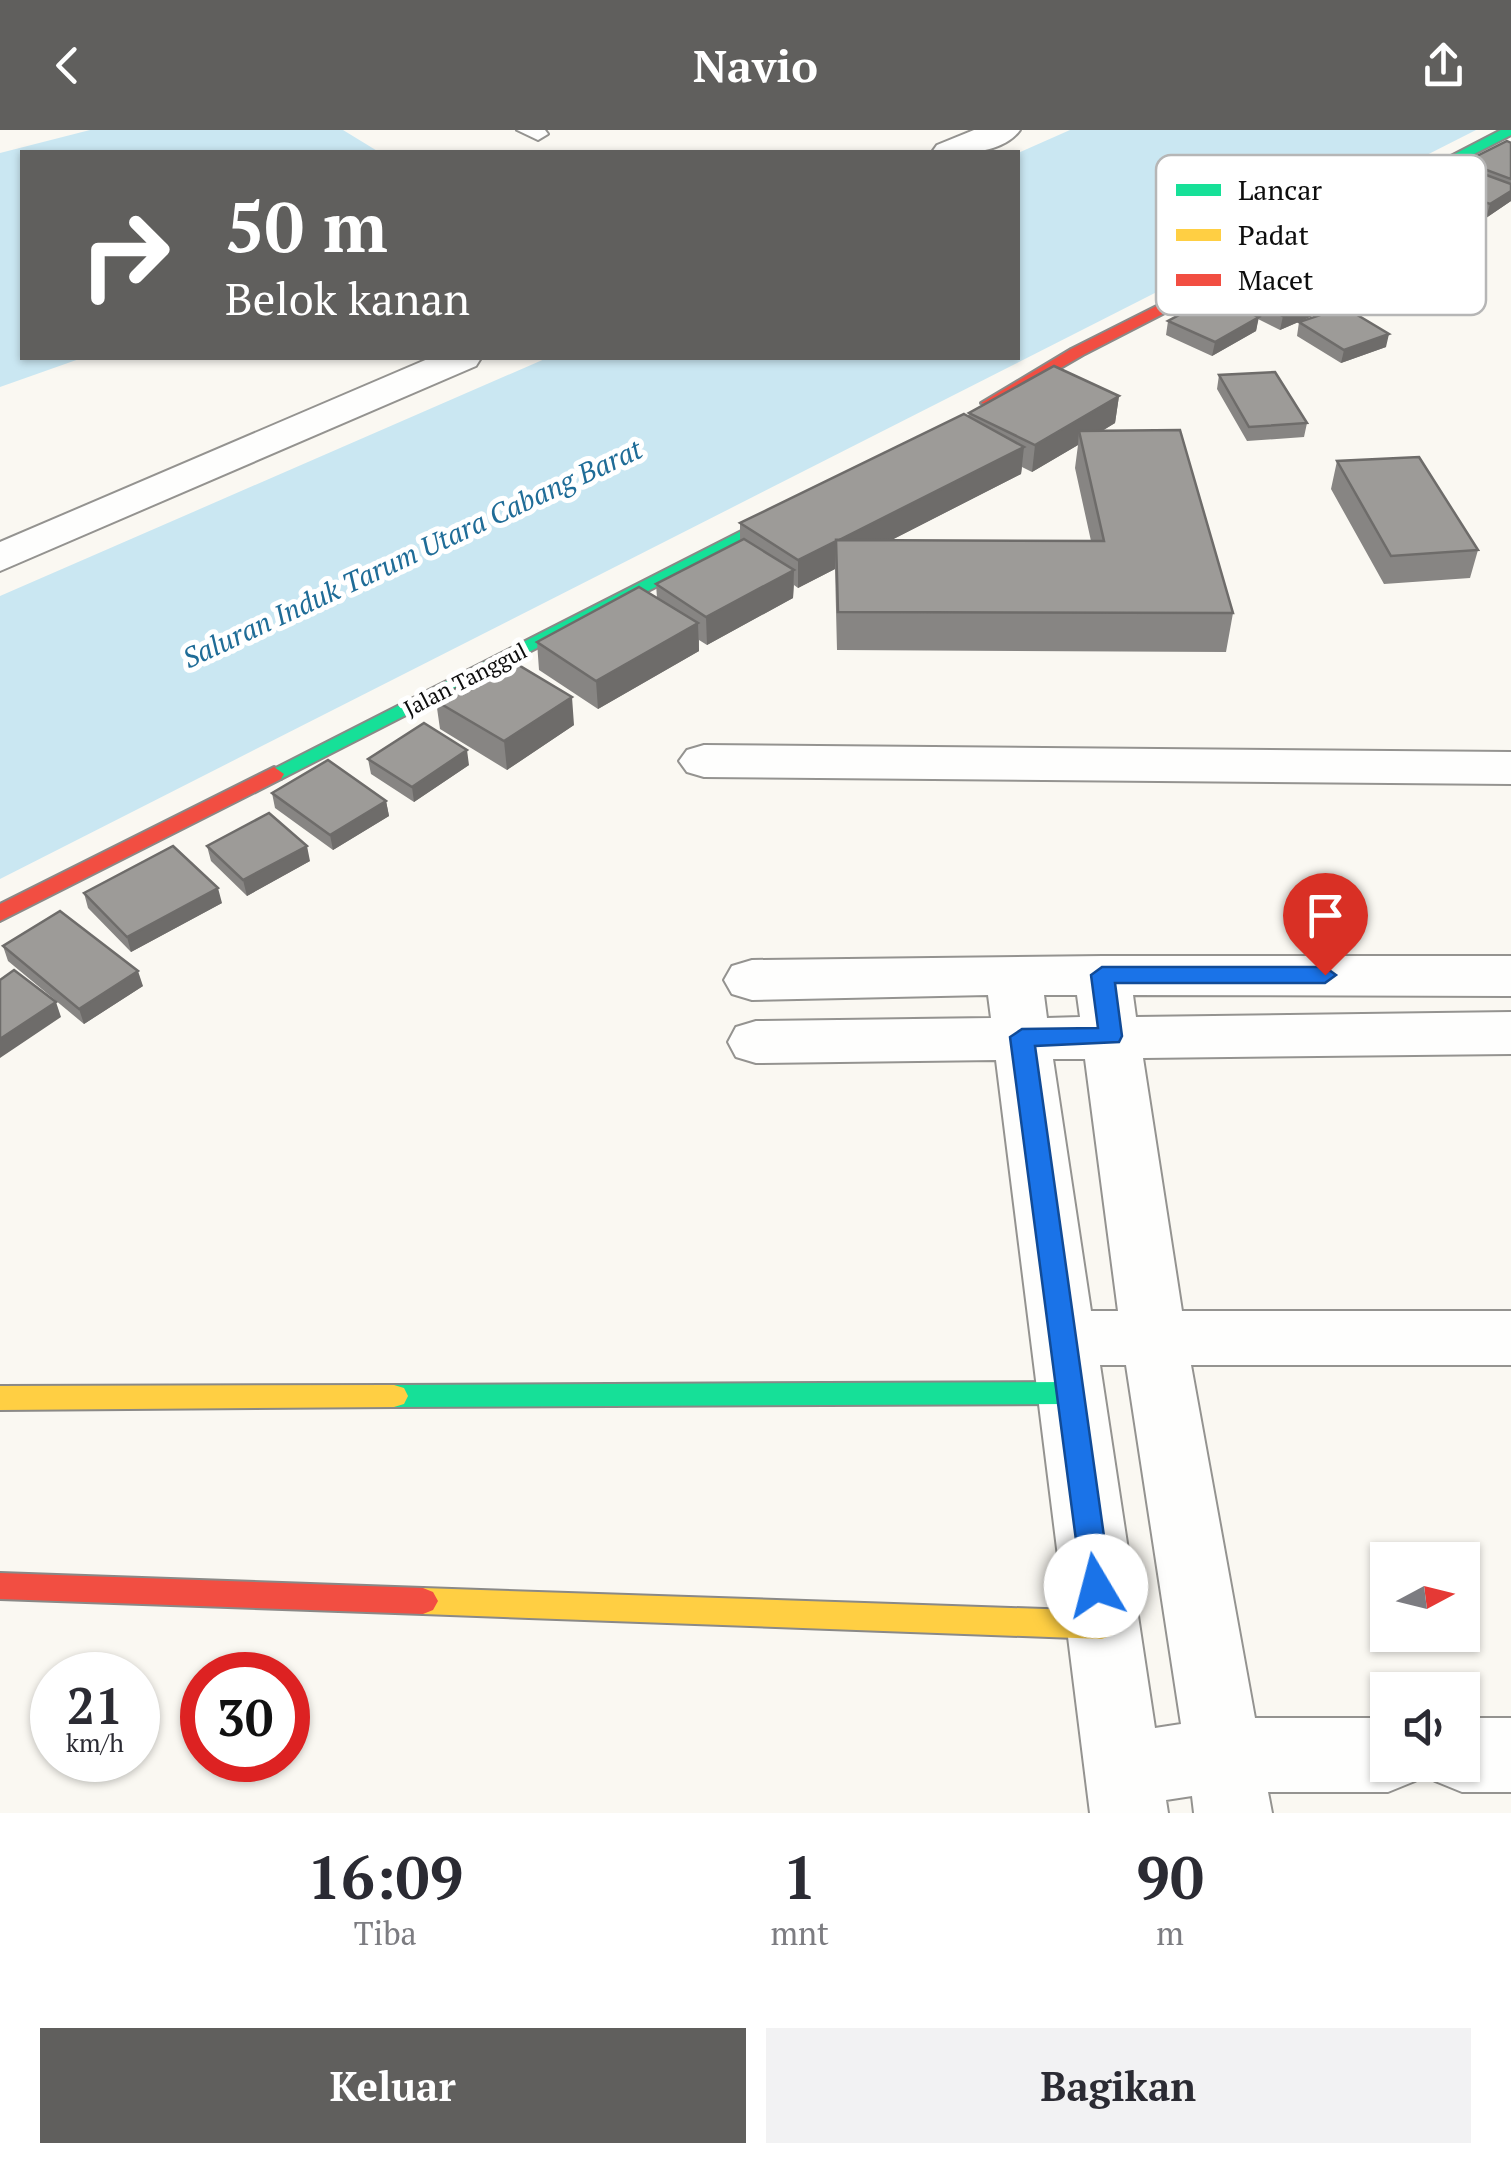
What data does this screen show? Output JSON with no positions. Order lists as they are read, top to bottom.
{
  "streets": {
    "street": ["Jalan Tanggul"]
  },
  "water": ["Saluran Induk Tarum Utara Cabang Barat"],
  "legend": ["Lancar", "Padat", "Macet"],
  "north": "right",
  "page": {
    "header": "Navio",
    "turn": ["50 m", "Belok kanan"],
    "speed": "21 km/h",
    "limit": "30",
    "eta": [
      "16:09",
      "Tiba",
      "1",
      "mnt",
      "90",
      "m"
    ],
    "buttons": ["Keluar", "Bagikan"]
  }
}
